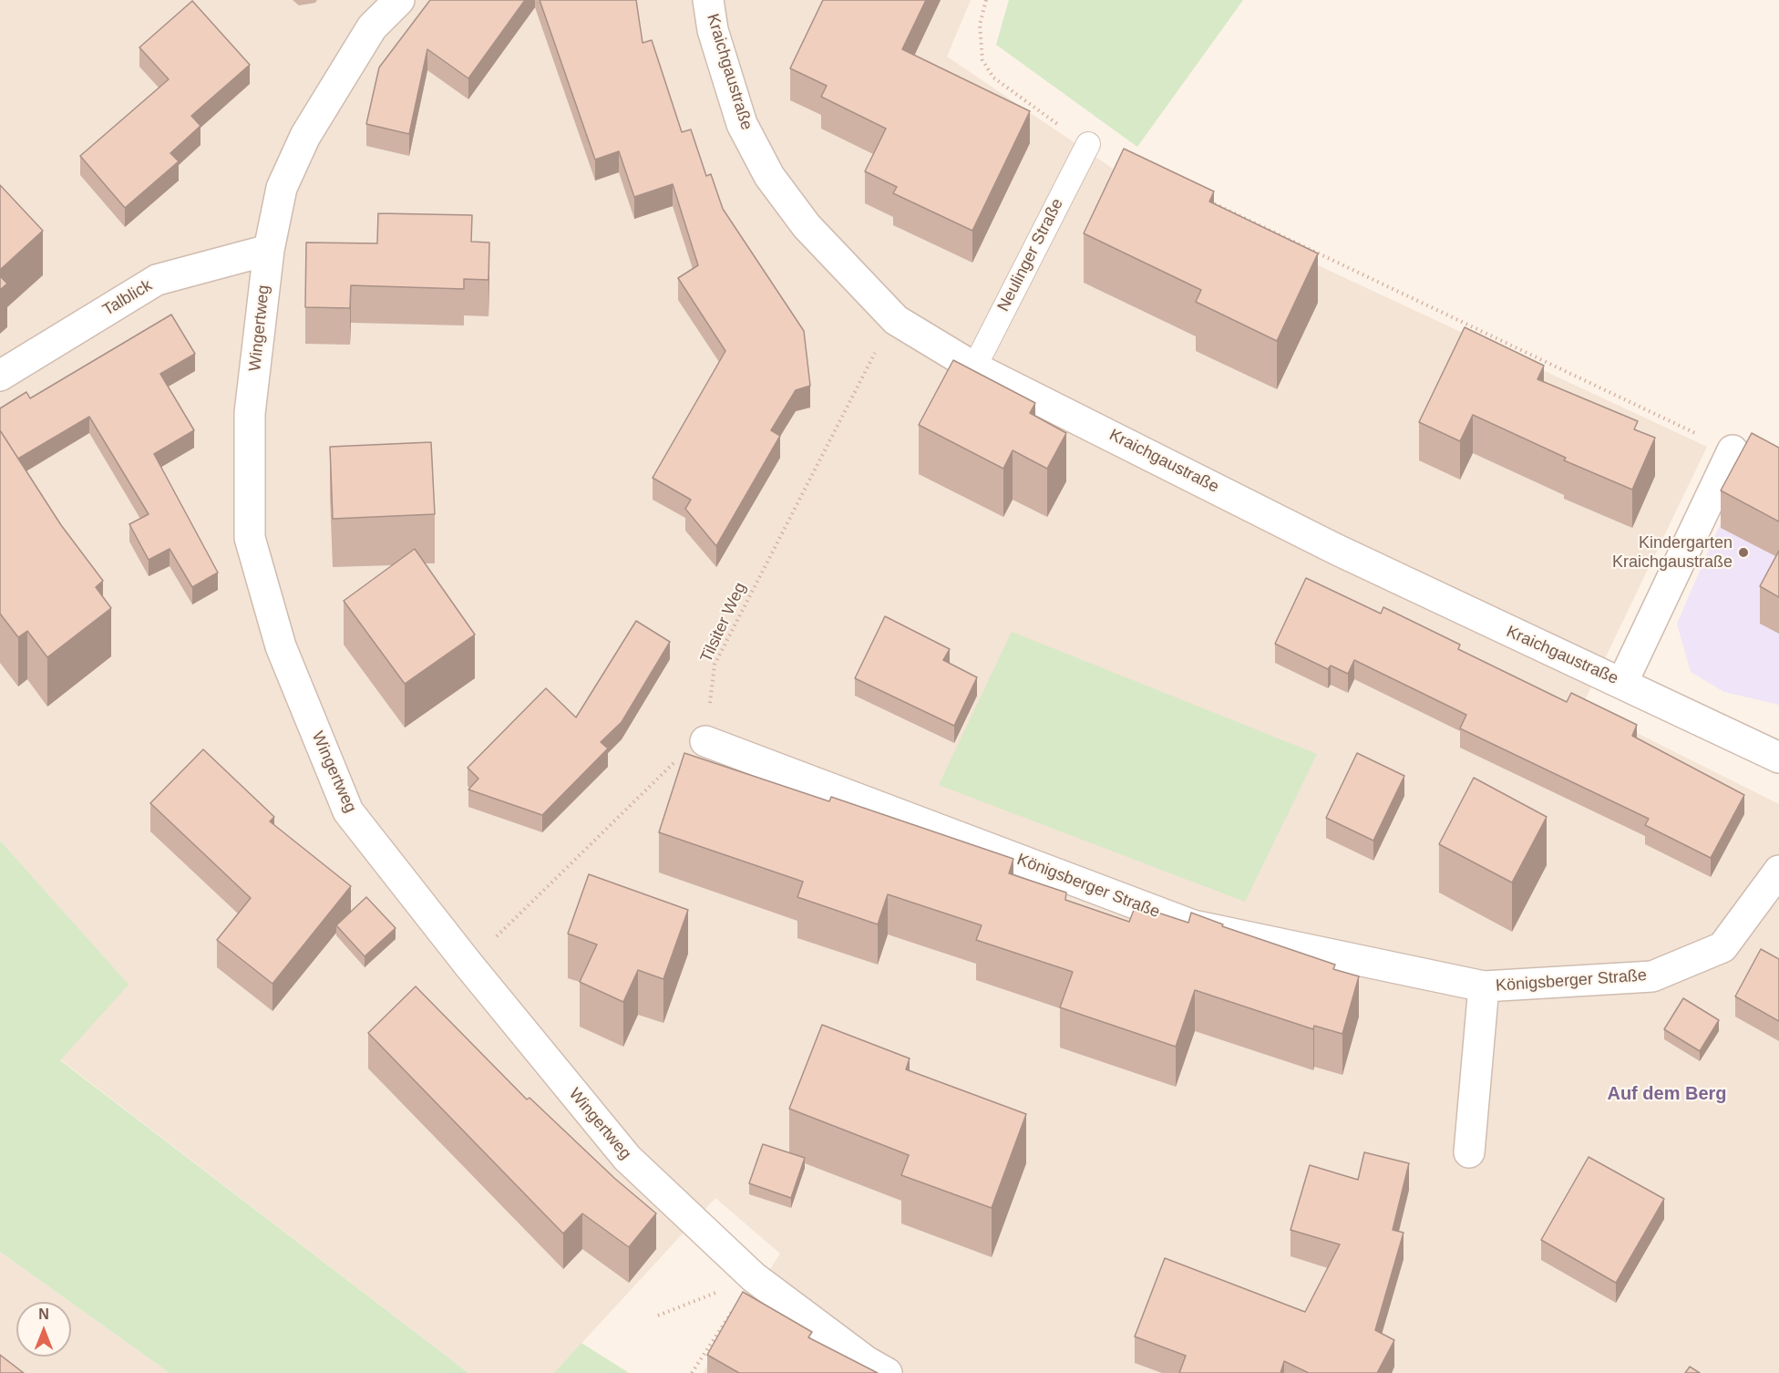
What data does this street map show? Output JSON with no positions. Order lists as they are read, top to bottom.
{
  "streets": {
    "street": [
      "Kraichgaustraße",
      "Talblick",
      "Wingertweg",
      "Königsberger Straße"
    ],
    "lane": ["Neulinger Straße"],
    "path": ["Tilsiter Weg"]
  },
  "crossings": [
    ["Kraichgaustraße", "Neulinger Straße"],
    ["Kraichgaustraße", "Tilsiter Weg"],
    ["Talblick", "Wingertweg"],
    ["Tilsiter Weg", "Königsberger Straße"]
  ],
  "districts": ["Auf dem Berg"],
  "places": ["Kindergarten Kraichgaustraße"],
  "north": "top"
}
